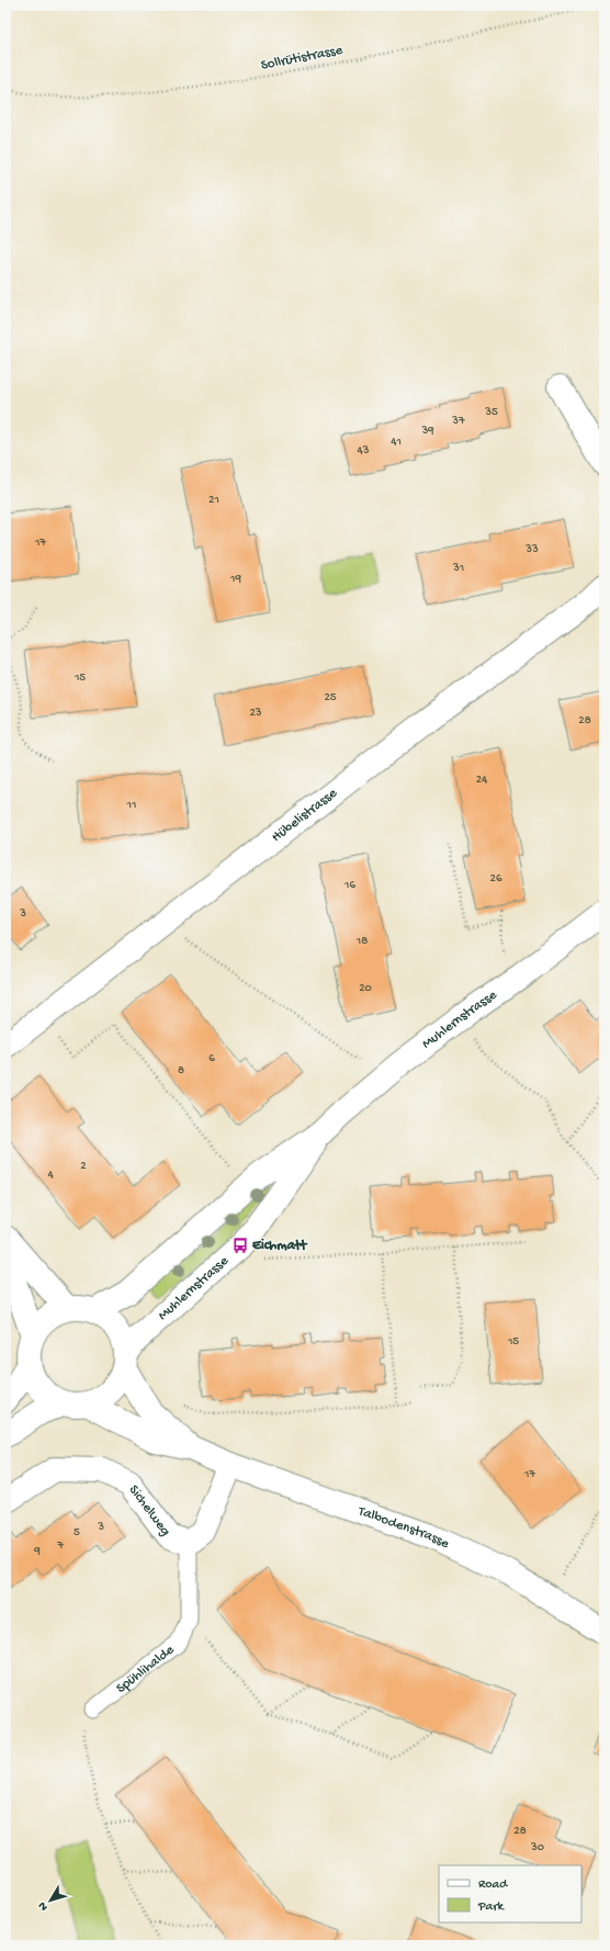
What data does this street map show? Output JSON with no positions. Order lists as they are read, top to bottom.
{
  "streets": {
    "street": [
      "Hübelistrasse",
      "Muhlernstrasse",
      "Sichelweg",
      "Talbodenstrasse"
    ],
    "lane": ["Spühlihalde"],
    "path": ["Sollrütistrasse"]
  },
  "crossings": [
    ["Muhlernstrasse", "Talbodenstrasse"],
    ["Sichelweg", "Talbodenstrasse"],
    ["Sichelweg", "Spühlihalde"]
  ],
  "places": {
    "bus stop": ["Eichmatt"]
  },
  "house_numbers": [
    "35",
    "37",
    "39",
    "41",
    "43",
    "21",
    "17",
    "33",
    "31",
    "19",
    "15",
    "25",
    "23",
    "28",
    "24",
    "11",
    "26",
    "16",
    "3",
    "18",
    "20",
    "6",
    "8",
    "2",
    "4",
    "15",
    "17",
    "3",
    "5",
    "7",
    "9",
    "28",
    "30"
  ],
  "legend": ["Road", "Park"],
  "north": "bottom left"
}
